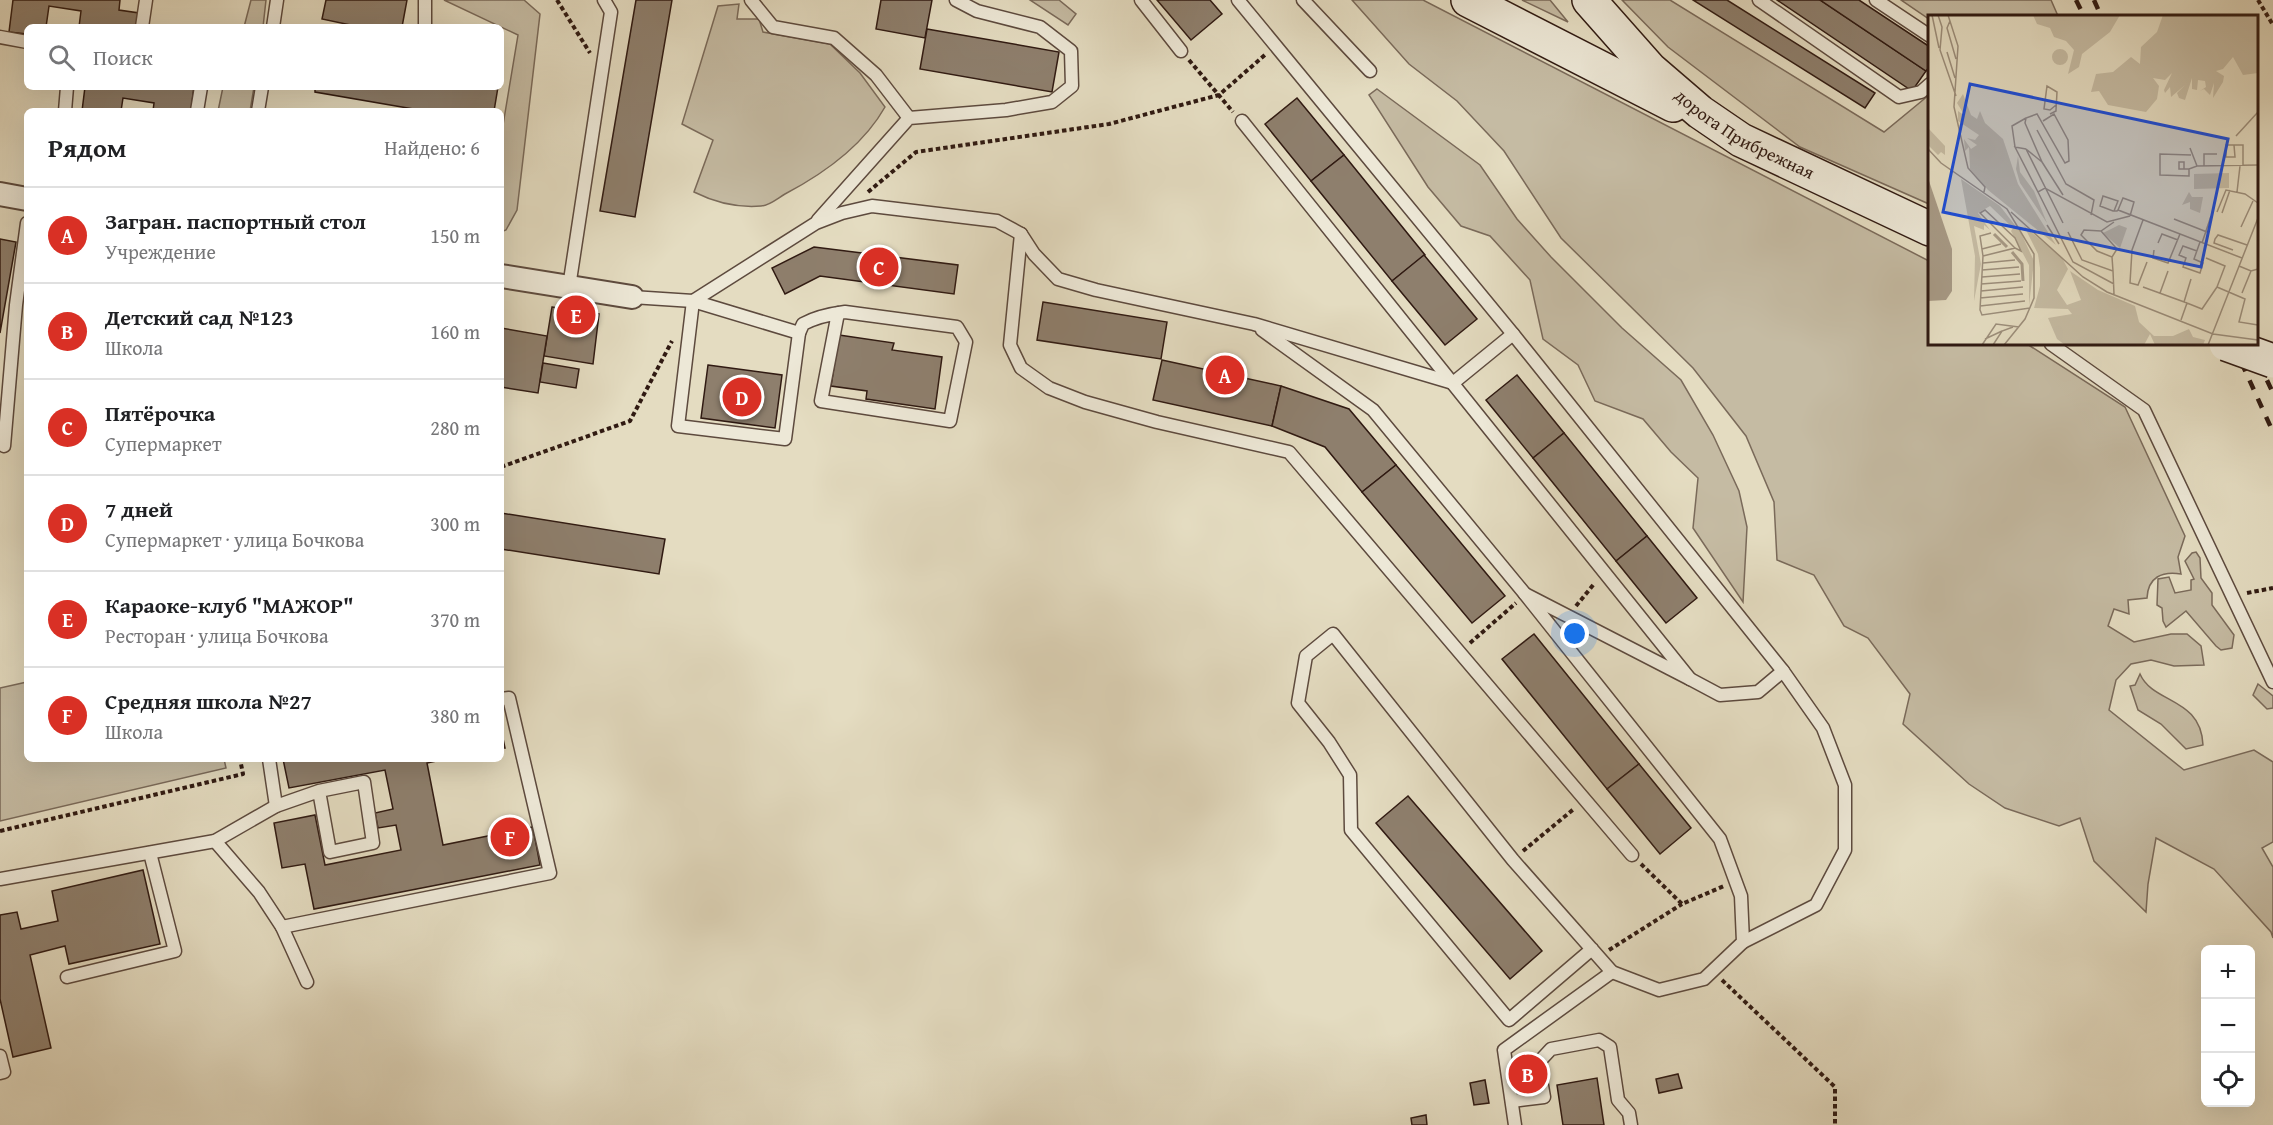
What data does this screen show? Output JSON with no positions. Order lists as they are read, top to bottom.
{
  "streets": {
    "main road": ["дорога Прибрежная"]
  },
  "page": {
    "search": "Поиск",
    "heading": ["Рядом", "Найдено: 6"],
    "list": [
      {
        "mark": "A",
        "name": "Загран. паспортный стол",
        "note": "Учреждение",
        "value": "150 m"
      },
      {
        "mark": "B",
        "name": "Детский сад №123",
        "note": "Школа",
        "value": "160 m"
      },
      {
        "mark": "C",
        "name": "Пятёрочка",
        "note": "Супермаркет",
        "value": "280 m"
      },
      {
        "mark": "D",
        "name": "7 дней",
        "note": "Супермаркет · улица Бочкова",
        "value": "300 m"
      },
      {
        "mark": "E",
        "name": "Караоке-клуб \"МАЖОР\"",
        "note": "Ресторан · улица Бочкова",
        "value": "370 m"
      },
      {
        "mark": "F",
        "name": "Средняя школа №27",
        "note": "Школа",
        "value": "380 m"
      }
    ],
    "pins": [
      "C",
      "E",
      "A",
      "D",
      "F",
      "B"
    ],
    "map_buttons": ["+", "−"]
  }
}
